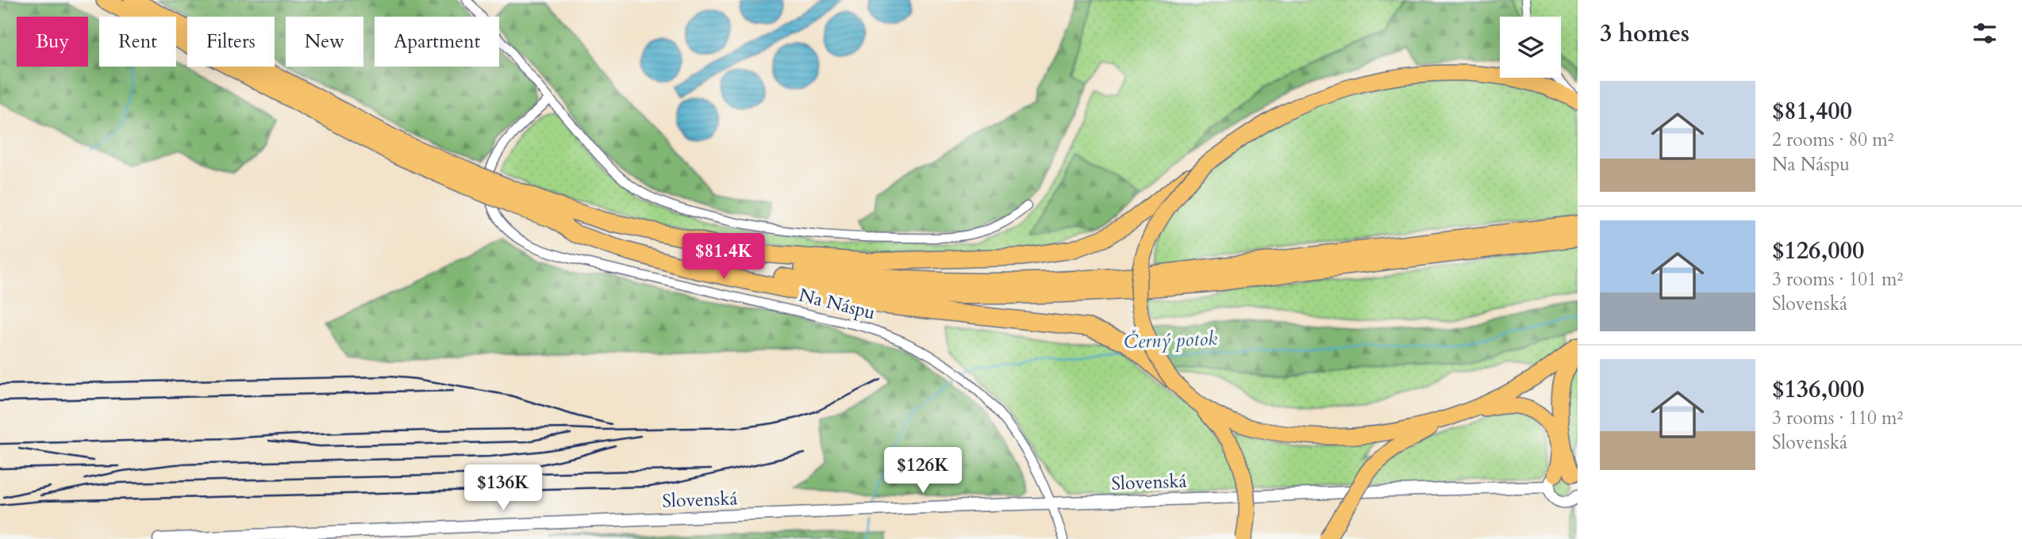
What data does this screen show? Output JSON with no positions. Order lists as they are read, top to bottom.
{
  "streets": {
    "street": ["Na Náspu", "Slovenská"]
  },
  "crossings": [
    ["Na Náspu", "Slovenská"]
  ],
  "water": ["Černý potok"],
  "page": {
    "heading": "3 homes",
    "chip": [
      "Buy",
      "Rent",
      "Filters",
      "New",
      "Apartment"
    ],
    "list": [
      {
        "name": "$81,400",
        "note": "2 rooms · 80 m² · Na Náspu"
      },
      {
        "name": "$126,000",
        "note": "3 rooms · 101 m² · Slovenská"
      },
      {
        "name": "$136,000",
        "note": "3 rooms · 110 m² · Slovenská"
      }
    ],
    "price": ["$81.4K", "$126K", "$136K"]
  }
}
